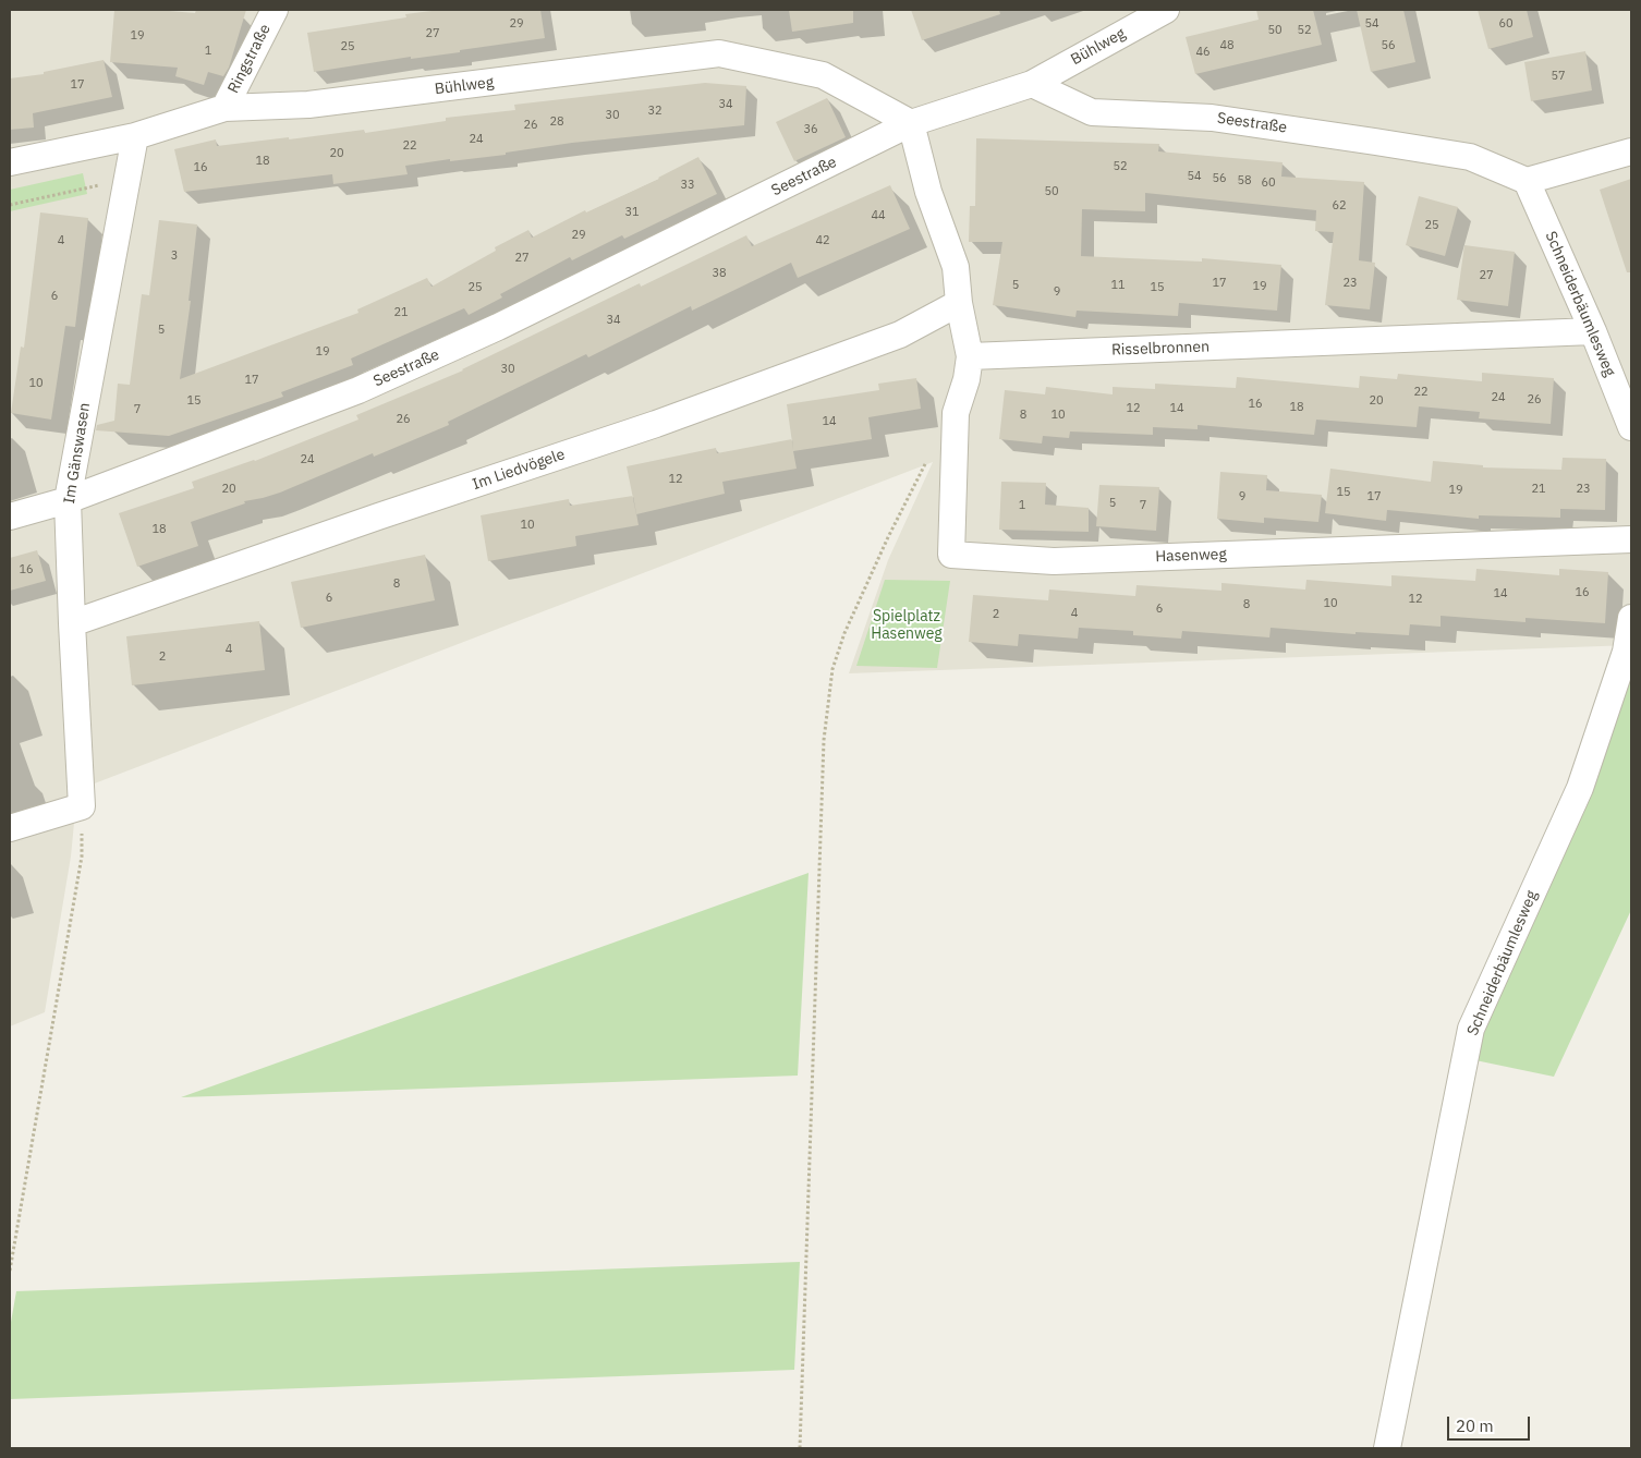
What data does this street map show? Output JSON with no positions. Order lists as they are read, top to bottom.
{
  "streets": {
    "street": [
      "Bühlweg",
      "Ringstraße",
      "Seestraße",
      "Schneiderbäumlesweg",
      "Risselbronnen",
      "Im Gänswasen",
      "Im Liedvögele",
      "Hasenweg"
    ]
  },
  "crossings": [
    ["Bühlweg", "Ringstraße"],
    ["Bühlweg", "Seestraße"],
    ["Bühlweg", "Im Gänswasen"],
    ["Seestraße", "Schneiderbäumlesweg"],
    ["Seestraße", "Im Gänswasen"],
    ["Schneiderbäumlesweg", "Risselbronnen"],
    ["Risselbronnen", "Hasenweg"],
    ["Im Gänswasen", "Im Liedvögele"]
  ],
  "parks": ["Spielplatz Hasenweg"],
  "house_numbers": [
    "29",
    "54",
    "60",
    "50",
    "52",
    "27",
    "19",
    "48",
    "56",
    "25",
    "1",
    "46",
    "57",
    "17",
    "34",
    "32",
    "30",
    "28",
    "26",
    "36",
    "24",
    "22",
    "20",
    "18",
    "52",
    "16",
    "54",
    "56",
    "58",
    "60",
    "33",
    "50",
    "62",
    "31",
    "44",
    "25",
    "29",
    "4",
    "42",
    "3",
    "27",
    "38",
    "27",
    "17",
    "23",
    "5",
    "11",
    "19",
    "25",
    "15",
    "9",
    "6",
    "21",
    "34",
    "5",
    "19",
    "30",
    "17",
    "10",
    "22",
    "24",
    "26",
    "15",
    "20",
    "16",
    "18",
    "12",
    "14",
    "7",
    "8",
    "10",
    "26",
    "14",
    "24",
    "12",
    "20",
    "21",
    "23",
    "19",
    "15",
    "9",
    "17",
    "5",
    "1",
    "7",
    "10",
    "18",
    "16",
    "8",
    "16",
    "14",
    "6",
    "12",
    "10",
    "8",
    "6",
    "4",
    "2",
    "4",
    "2"
  ],
  "scale_bar": "20 m"
}
